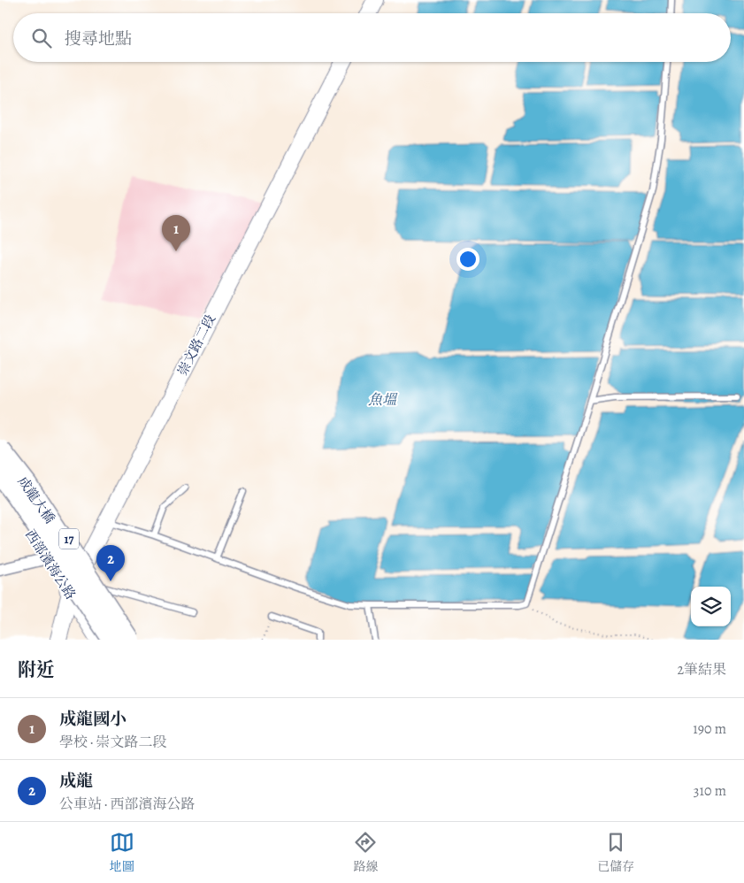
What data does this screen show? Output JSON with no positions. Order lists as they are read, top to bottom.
{
  "streets": {
    "highway": ["成龍大橋"],
    "main road": ["17", "西部濱海公路"],
    "street": ["崇文路二段"]
  },
  "crossings": [
    ["崇文路二段", "17"],
    ["崇文路二段", "西部濱海公路"]
  ],
  "water": ["魚塭"],
  "page": {
    "search": "搜尋地點",
    "pins": ["1", "2"],
    "heading": ["附近", "2筆結果"],
    "list": [
      {
        "mark": "1",
        "name": "成龍國小",
        "note": "學校 · 崇文路二段",
        "value": "190 m"
      },
      {
        "mark": "2",
        "name": "成龍",
        "note": "公車站 · 西部濱海公路",
        "value": "310 m"
      }
    ],
    "nav": ["地圖", "路線", "已儲存"]
  }
}
